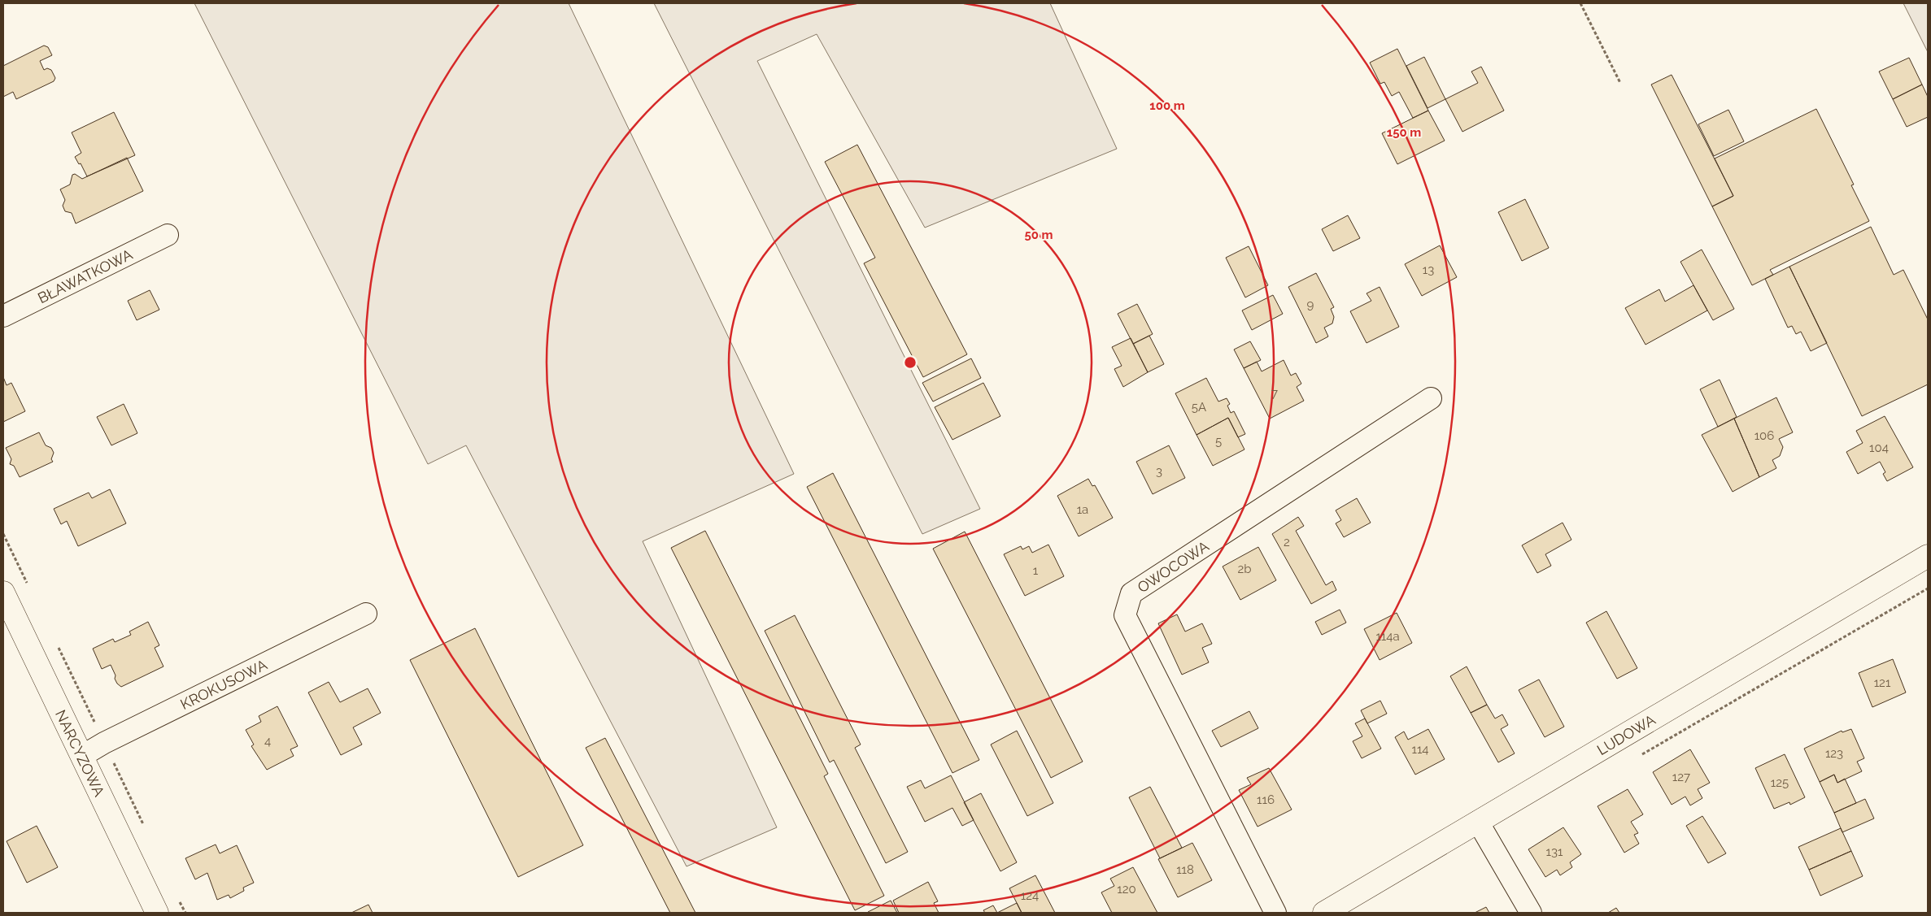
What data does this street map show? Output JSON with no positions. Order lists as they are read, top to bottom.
{
  "streets": {
    "main road": ["LUDOWA", "NARCYZOWA"],
    "street": ["BŁAWATKOWA", "OWOCOWA", "KROKUSOWA"]
  },
  "crossings": [
    ["KROKUSOWA", "NARCYZOWA"]
  ],
  "house_numbers": [
    "13",
    "9",
    "7",
    "5A",
    "106",
    "5",
    "104",
    "3",
    "1a",
    "2",
    "2b",
    "1",
    "114a",
    "121",
    "4",
    "114",
    "123",
    "127",
    "125",
    "116",
    "131",
    "118",
    "120",
    "124"
  ],
  "rings": ["100 m", "150 m", "50 m"]
}
